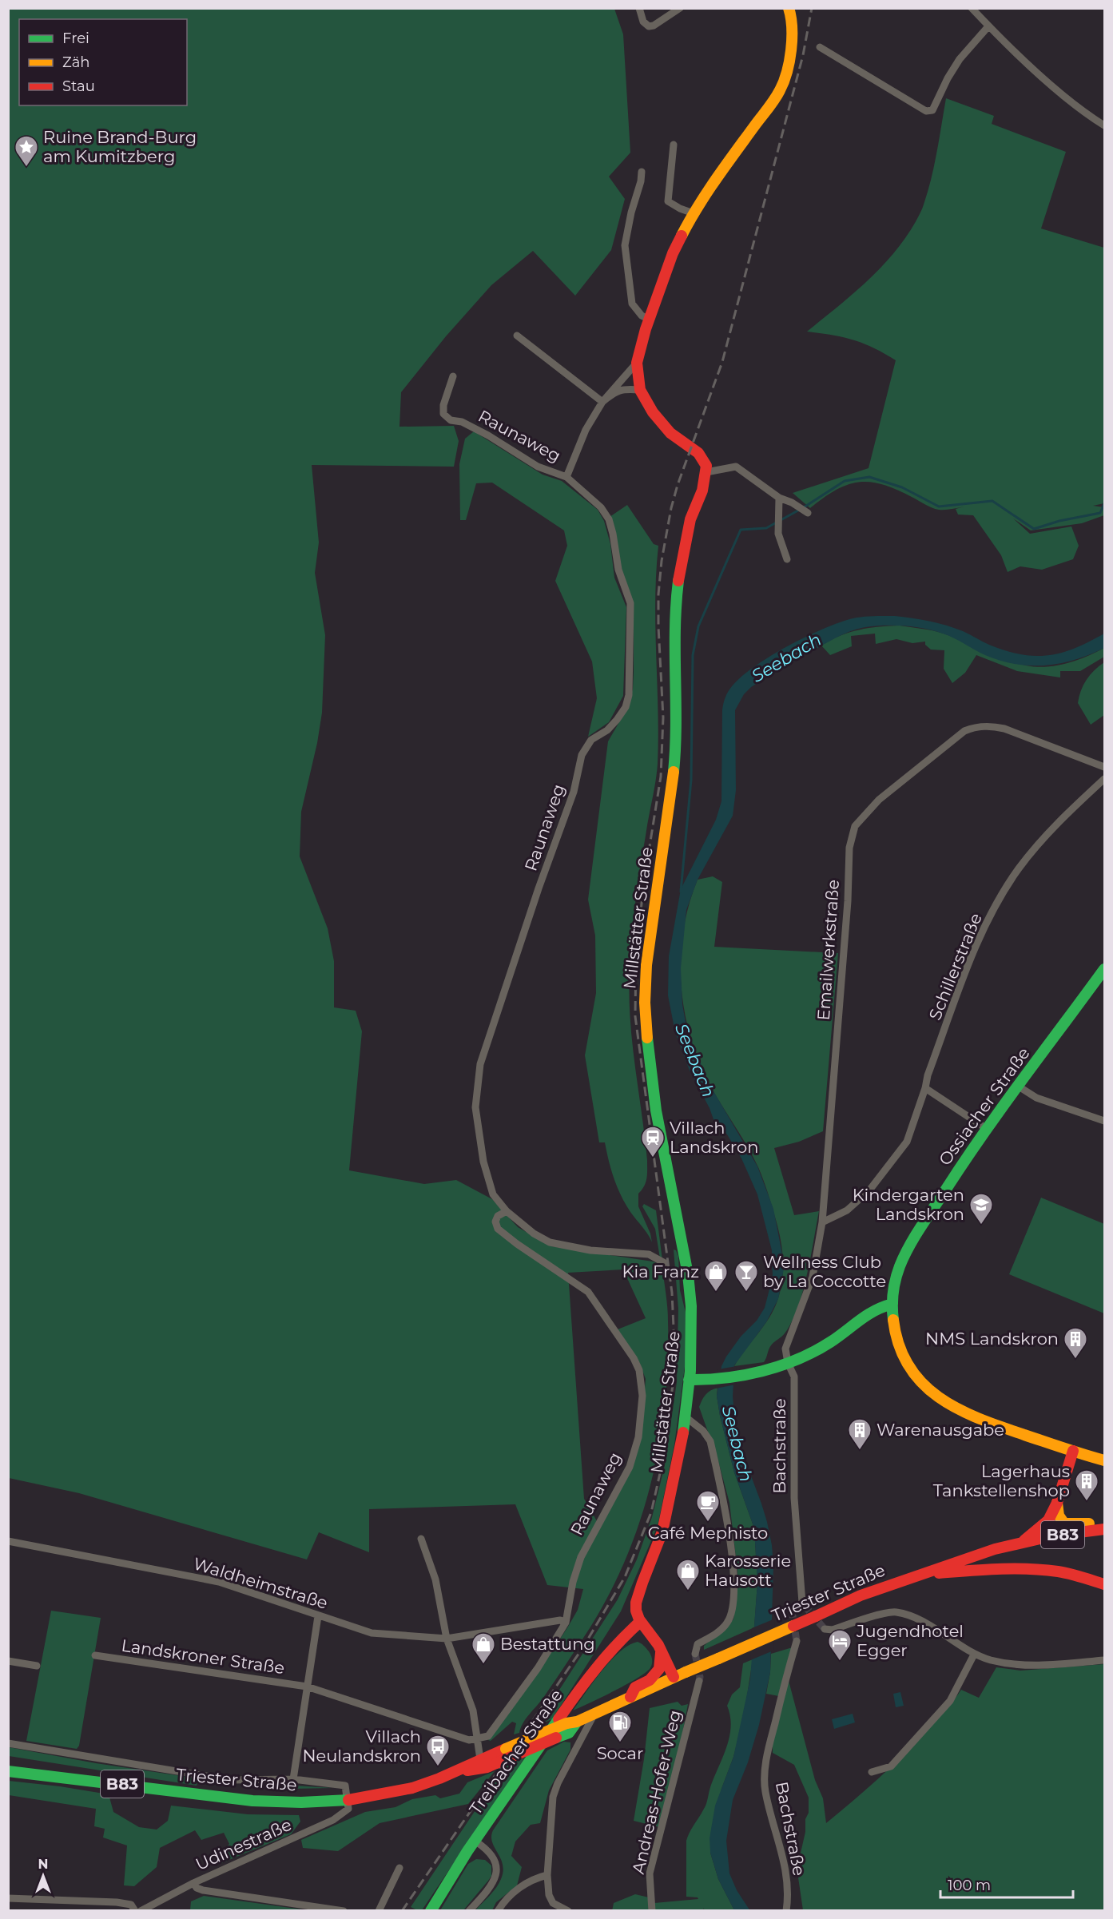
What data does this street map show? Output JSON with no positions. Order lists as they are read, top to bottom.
{
  "streets": {
    "street": [
      "Raunaweg",
      "Millstätter Straße",
      "Emailwerkstraße",
      "Schillerstraße",
      "Ossiacher Straße",
      "Bachstraße",
      "B83",
      "Waldheimstraße",
      "Triester Straße",
      "Landskroner Straße",
      "Treibacher Straße",
      "Andreas-Hofer-Weg",
      "Udinestraße"
    ]
  },
  "crossings": [
    ["Raunaweg", "Waldheimstraße"],
    ["Raunaweg", "Landskroner Straße"],
    ["Millstätter Straße", "Treibacher Straße"],
    ["Emailwerkstraße", "Schillerstraße"],
    ["Emailwerkstraße", "Bachstraße"],
    ["Waldheimstraße", "Landskroner Straße"],
    ["Triester Straße", "Udinestraße"]
  ],
  "water": ["Seebach"],
  "places": {
    "place": ["Ruine Brand-Burg am Kumitzberg"],
    "station": ["Villach Landskron"],
    "school or university": ["Kindergarten Landskron"],
    "shop": ["Kia Franz", "Karosserie Hausott", "Bestattung"],
    "bar": ["Wellness Club by La Coccotte"],
    "building": ["NMS Landskron", "Warenausgabe", "Lagerhaus Tankstellenshop"],
    "cafe": ["Café Mephisto"],
    "hotel": ["Jugendhotel Egger"],
    "fuel station": ["Socar"],
    "bus stop": ["Villach Neulandskron"]
  },
  "legend": ["Frei", "Zäh", "Stau"],
  "scale_bar": "100 m",
  "north": "top"
}
